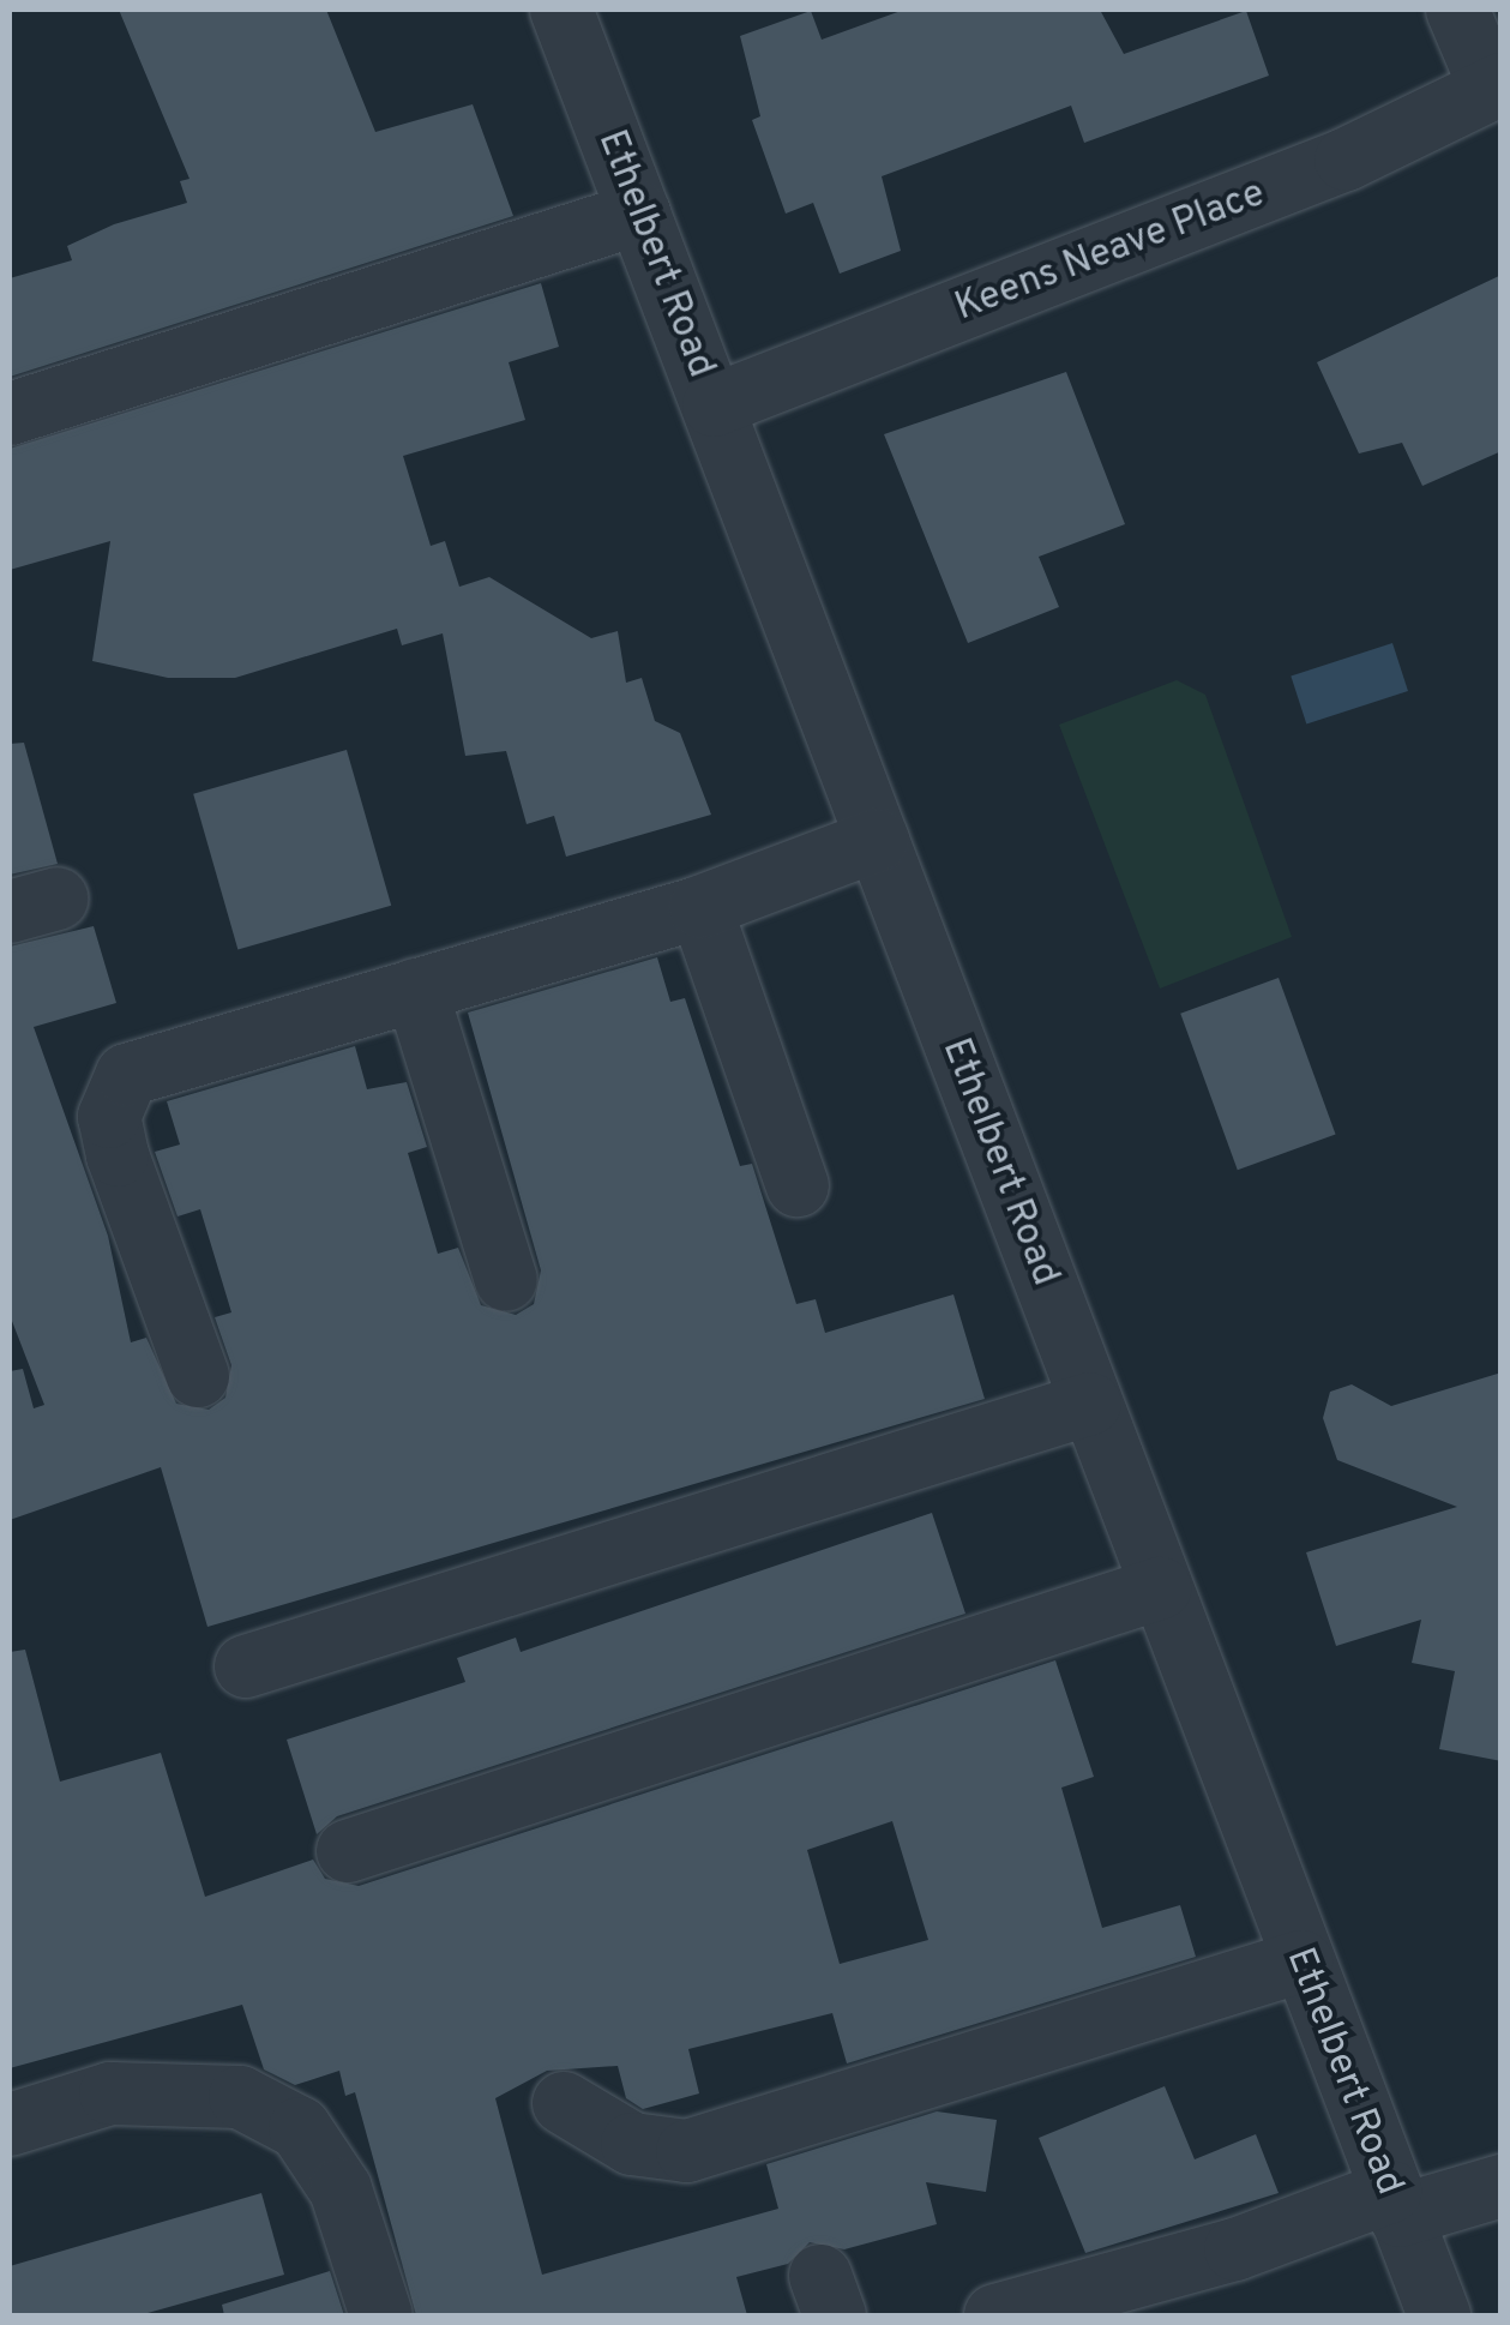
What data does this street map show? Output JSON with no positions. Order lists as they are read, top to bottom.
{
  "streets": {
    "street": ["Keens Neave Place", "Ethelbert Road"]
  },
  "crossings": [
    ["Keens Neave Place", "Ethelbert Road"]
  ]
}
